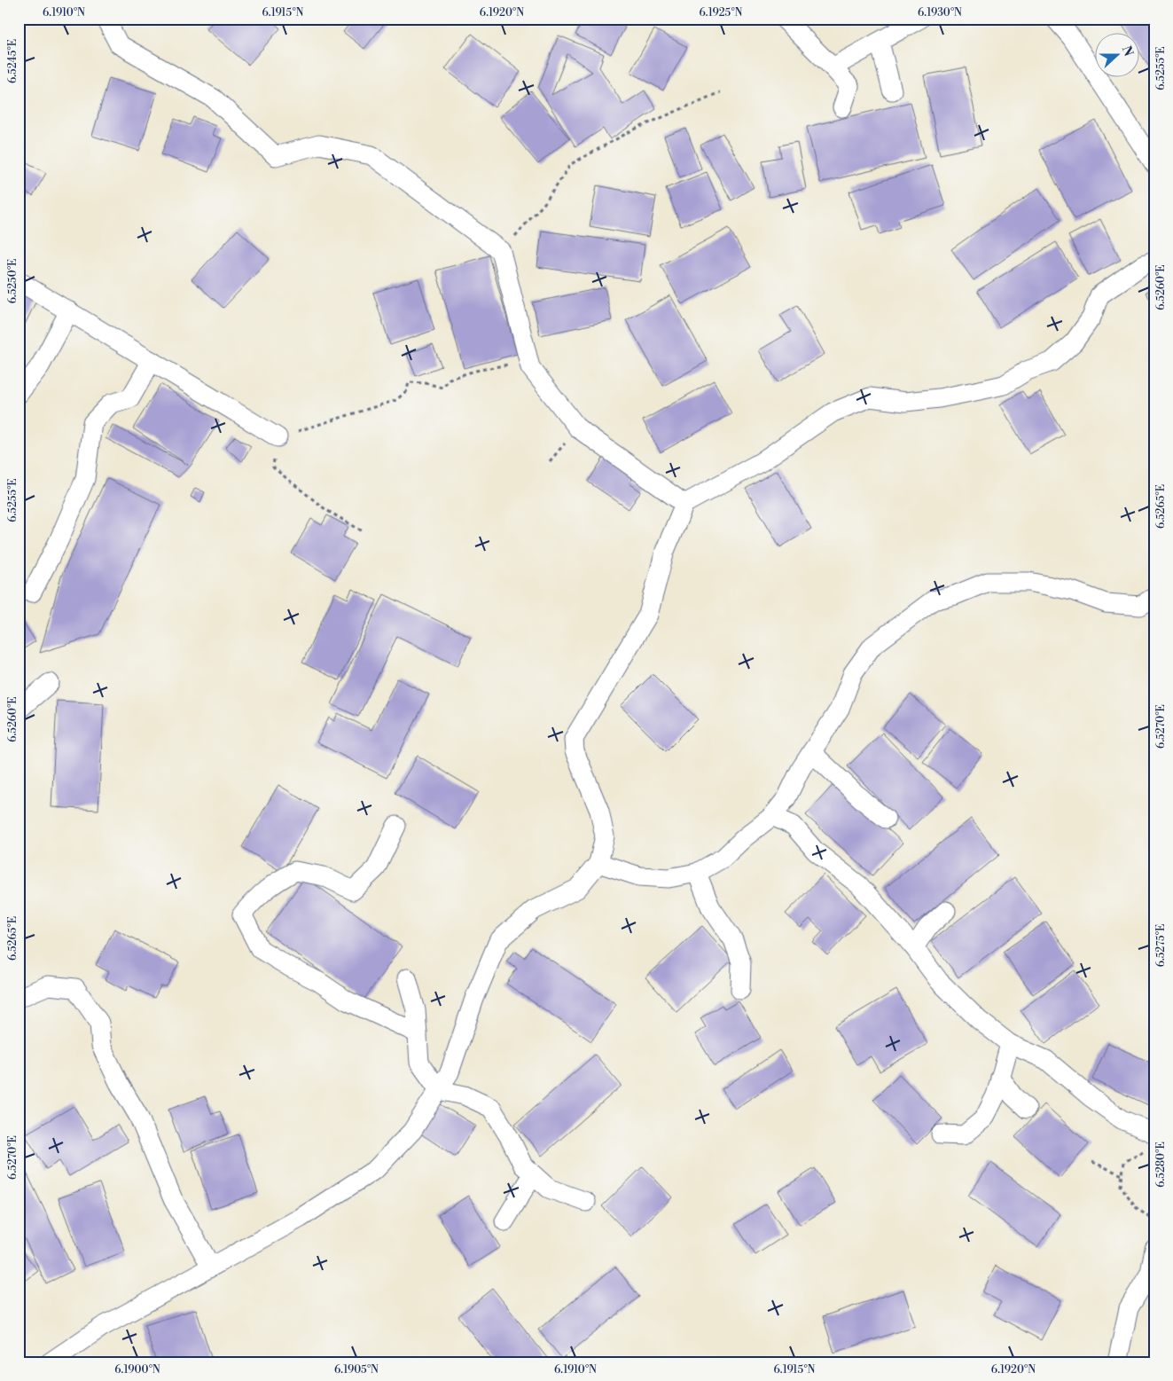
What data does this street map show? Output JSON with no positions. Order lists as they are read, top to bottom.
{
  "north": "right",
  "coordinates": [
    "6.1910°N",
    "6.1915°N",
    "6.1920°N",
    "6.1925°N",
    "6.1930°N",
    "6.5245°E",
    "6.5255°E",
    "6.5250°E",
    "6.5260°E",
    "6.5265°E",
    "6.5270°E",
    "6.5275°E",
    "6.5280°E",
    "6.1900°N",
    "6.1905°N"
  ]
}
